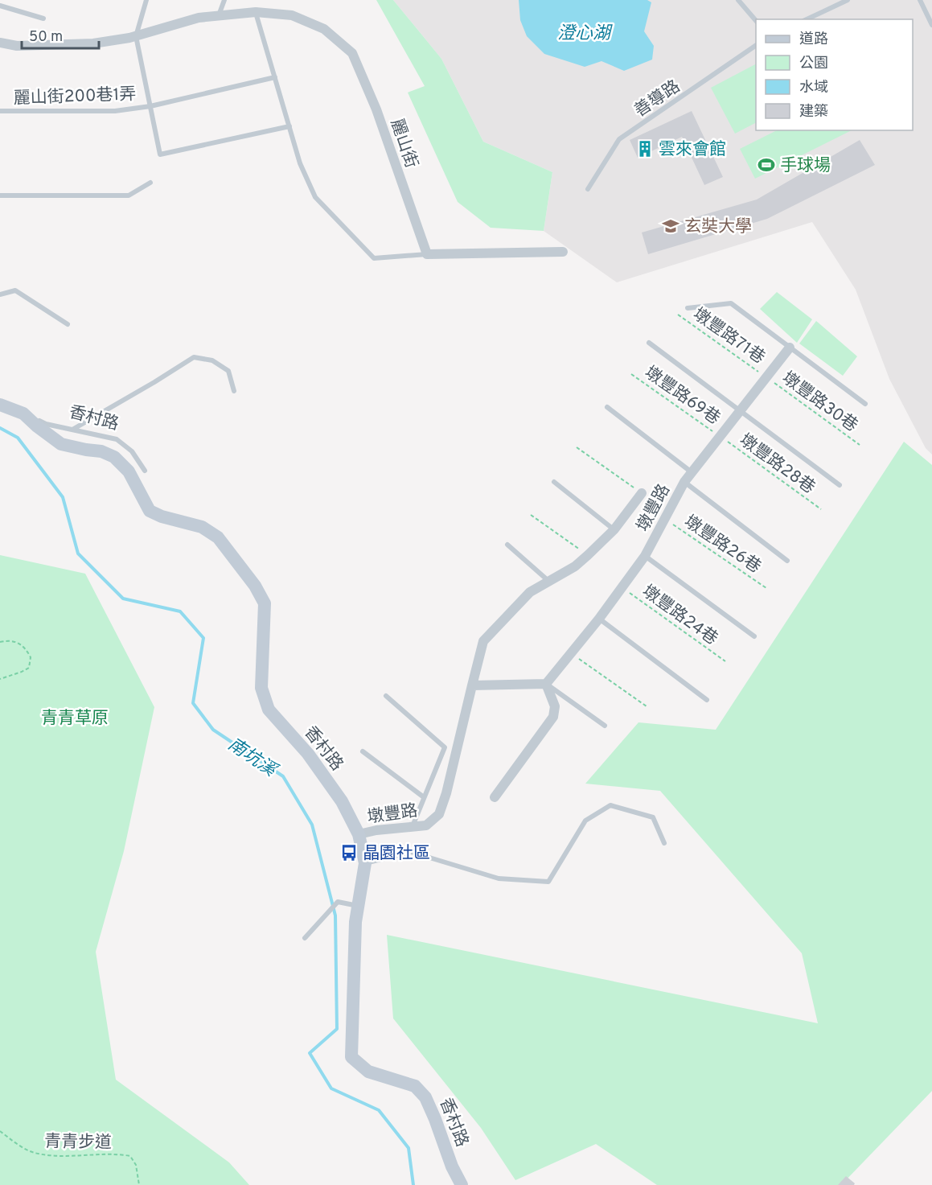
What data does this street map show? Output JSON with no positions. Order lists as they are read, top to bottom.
{
  "streets": {
    "street": ["麗山街", "香村路", "墩豐路"],
    "lane": ["麗山街200巷1弄", "善導路"],
    "path": [
      "墩豐路71巷",
      "墩豐路69巷",
      "墩豐路30巷",
      "墩豐路28巷",
      "墩豐路26巷",
      "墩豐路24巷",
      "青青步道"
    ]
  },
  "crossings": [
    ["墩豐路71巷", "墩豐路30巷"],
    ["墩豐路71巷", "墩豐路"],
    ["墩豐路69巷", "墩豐路28巷"],
    ["墩豐路69巷", "墩豐路"],
    ["墩豐路30巷", "墩豐路"],
    ["香村路", "墩豐路"],
    ["墩豐路28巷", "墩豐路"],
    ["墩豐路", "墩豐路26巷"],
    ["墩豐路", "墩豐路24巷"]
  ],
  "water": ["澄心湖", "南坑溪"],
  "parks": ["青青草原"],
  "places": {
    "building": ["雲來會館"],
    "sports": ["手球場"],
    "school or university": ["玄奘大學"],
    "bus stop": ["晶園社區"]
  },
  "legend": [
    "道路",
    "公園",
    "水域",
    "建築"
  ],
  "scale_bar": "50 m"
}
